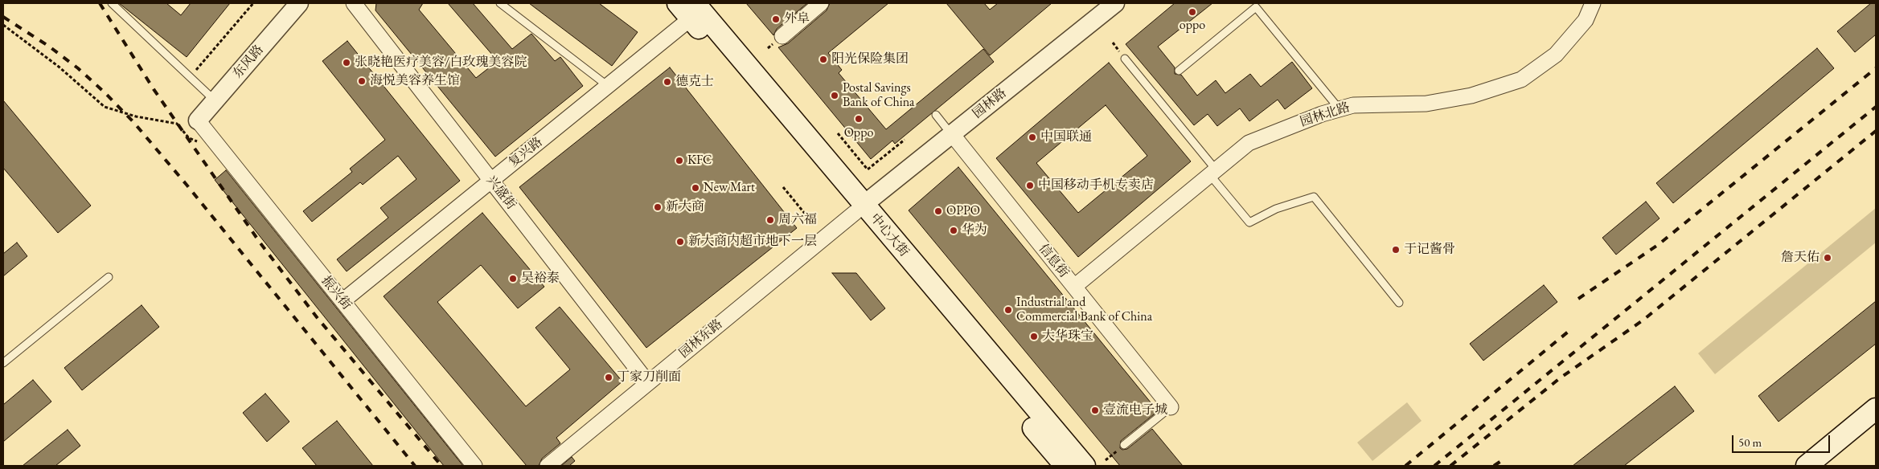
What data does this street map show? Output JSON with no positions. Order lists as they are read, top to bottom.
{
  "streets": {
    "main road": ["中心大街"],
    "street": [
      "东风路",
      "园林路",
      "园林北路",
      "复兴路",
      "兴盛街",
      "信息街",
      "振兴街",
      "园林东路"
    ]
  },
  "crossings": [
    ["东风路", "振兴街"],
    ["园林路", "中心大街"],
    ["园林路", "信息街"],
    ["园林路", "园林东路"],
    ["园林北路", "信息街"],
    ["复兴路", "兴盛街"],
    ["复兴路", "中心大街"],
    ["复兴路", "振兴街"],
    ["兴盛街", "园林东路"],
    ["中心大街", "园林东路"]
  ],
  "places": [
    "oppo",
    "外阜",
    "阳光保险集团",
    "张晓艳医疗美容/白玫瑰美容院",
    "海悦美容养生馆",
    "德克士",
    "Postal Savings Bank of China",
    "Oppo",
    "中国联通",
    "KFC",
    "中国移动手机专卖店",
    "New Mart",
    "新大商",
    "OPPO",
    "周六福",
    "华为",
    "新大商内超市地下一层",
    "于记酱骨",
    "詹天佑",
    "吴裕泰",
    "Industrial and Commercial Bank of China",
    "大华珠宝",
    "丁家刀削面",
    "壹流电子城"
  ],
  "scale_bar": "50 m"
}
